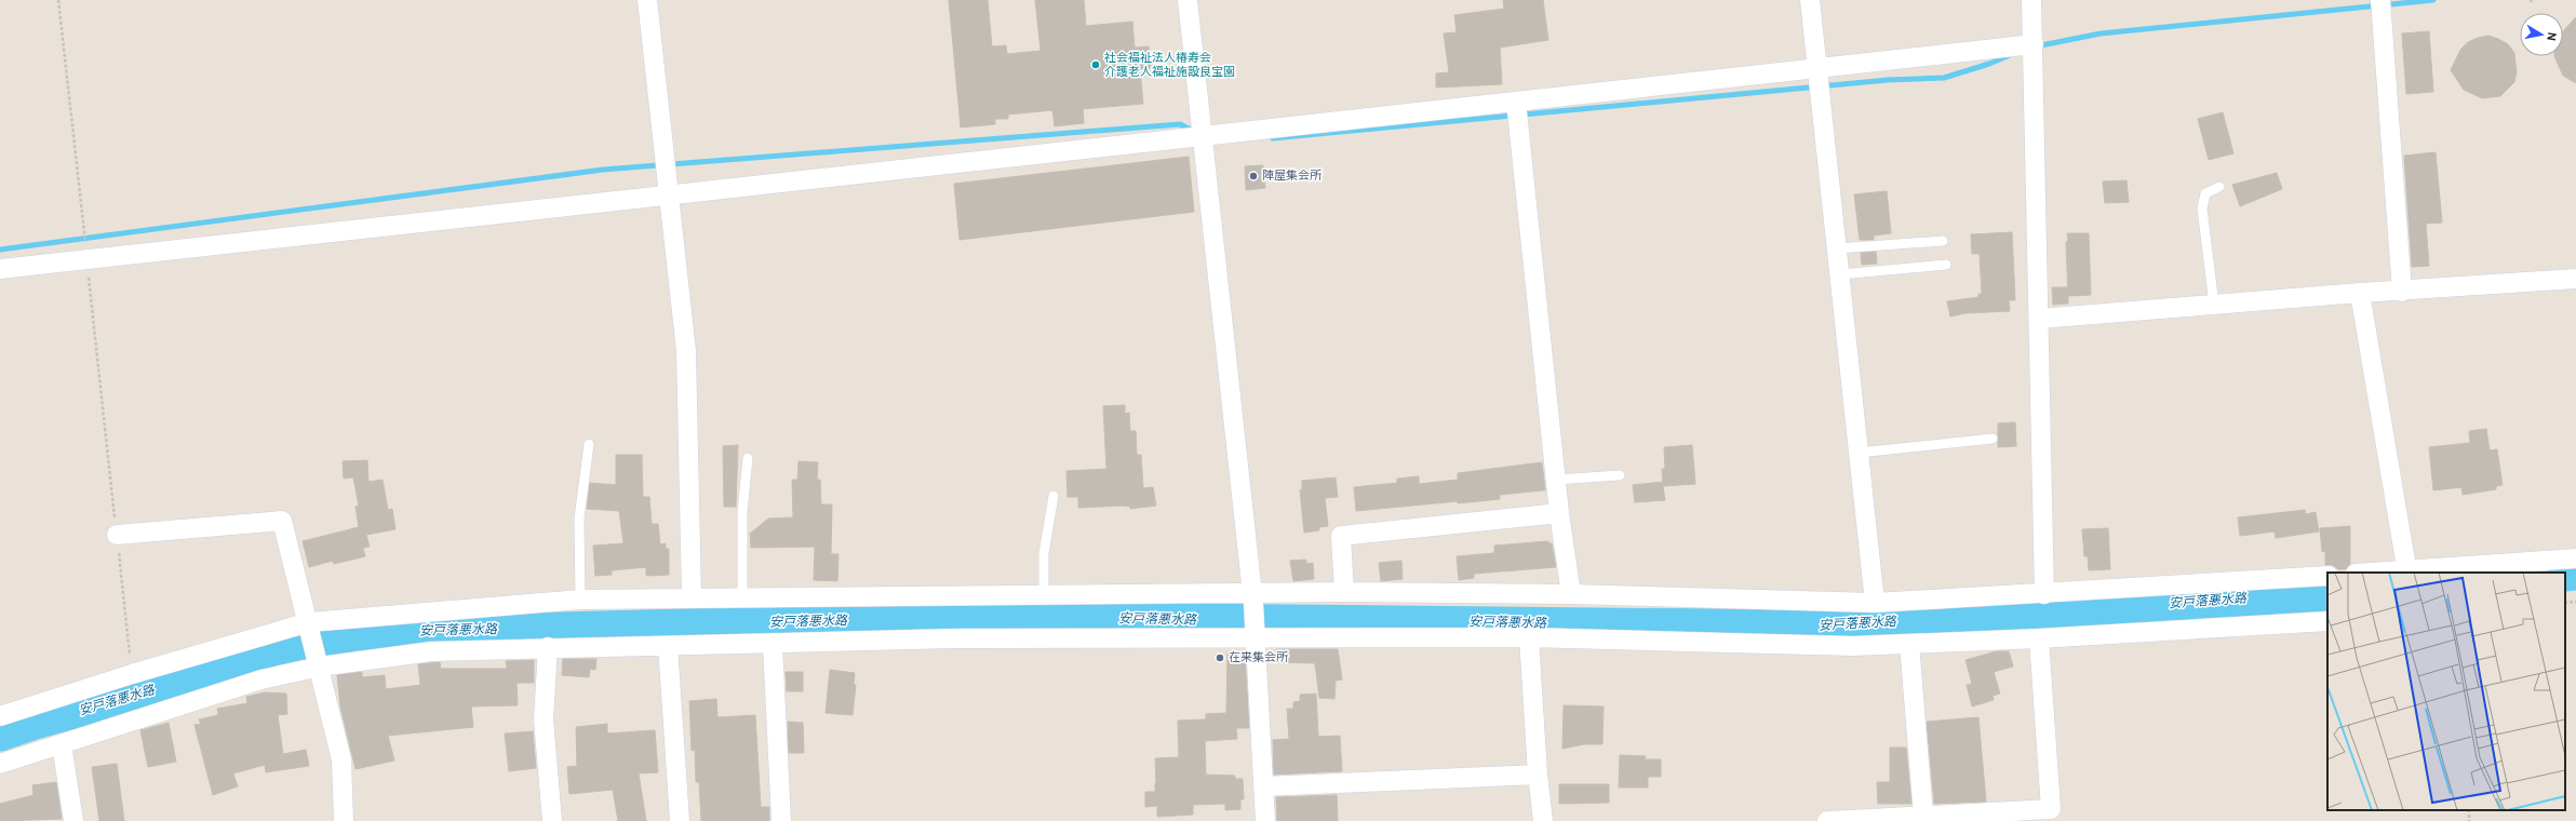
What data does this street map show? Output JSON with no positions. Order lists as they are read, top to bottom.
{
  "water": ["安戸落悪水路"],
  "places": ["社会福祉法人椿寿会 介護老人福祉施設良宝園", "陣屋集会所", "在来集会所"],
  "north": "right"
}
